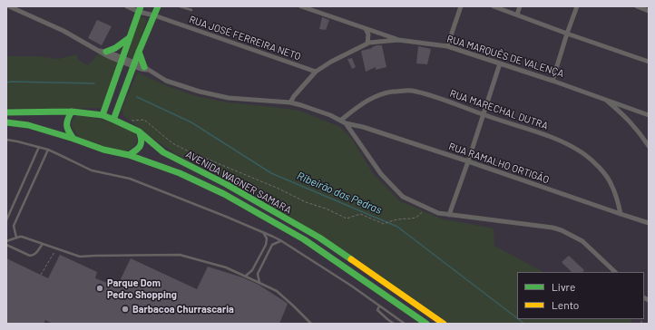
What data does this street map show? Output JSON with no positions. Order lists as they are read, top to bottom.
{
  "streets": {
    "main road": ["AVENIDA WAGNER SAMARA"],
    "street": [
      "RUA JOSÉ FERREIRA NETO",
      "RUA MARQUÊS DE VALENÇA",
      "RUA MARECHAL DUTRA",
      "RUA RAMALHO ORTIGÃO"
    ]
  },
  "crossings": [
    ["RUA JOSÉ FERREIRA NETO", "RUA MARQUÊS DE VALENÇA"],
    ["RUA MARECHAL DUTRA", "RUA RAMALHO ORTIGÃO"]
  ],
  "water": ["Ribeirão das Pedras"],
  "places": ["Parque Dom Pedro Shopping", "Barbacoa Churrascaria"],
  "legend": ["Livre", "Lento"]
}
